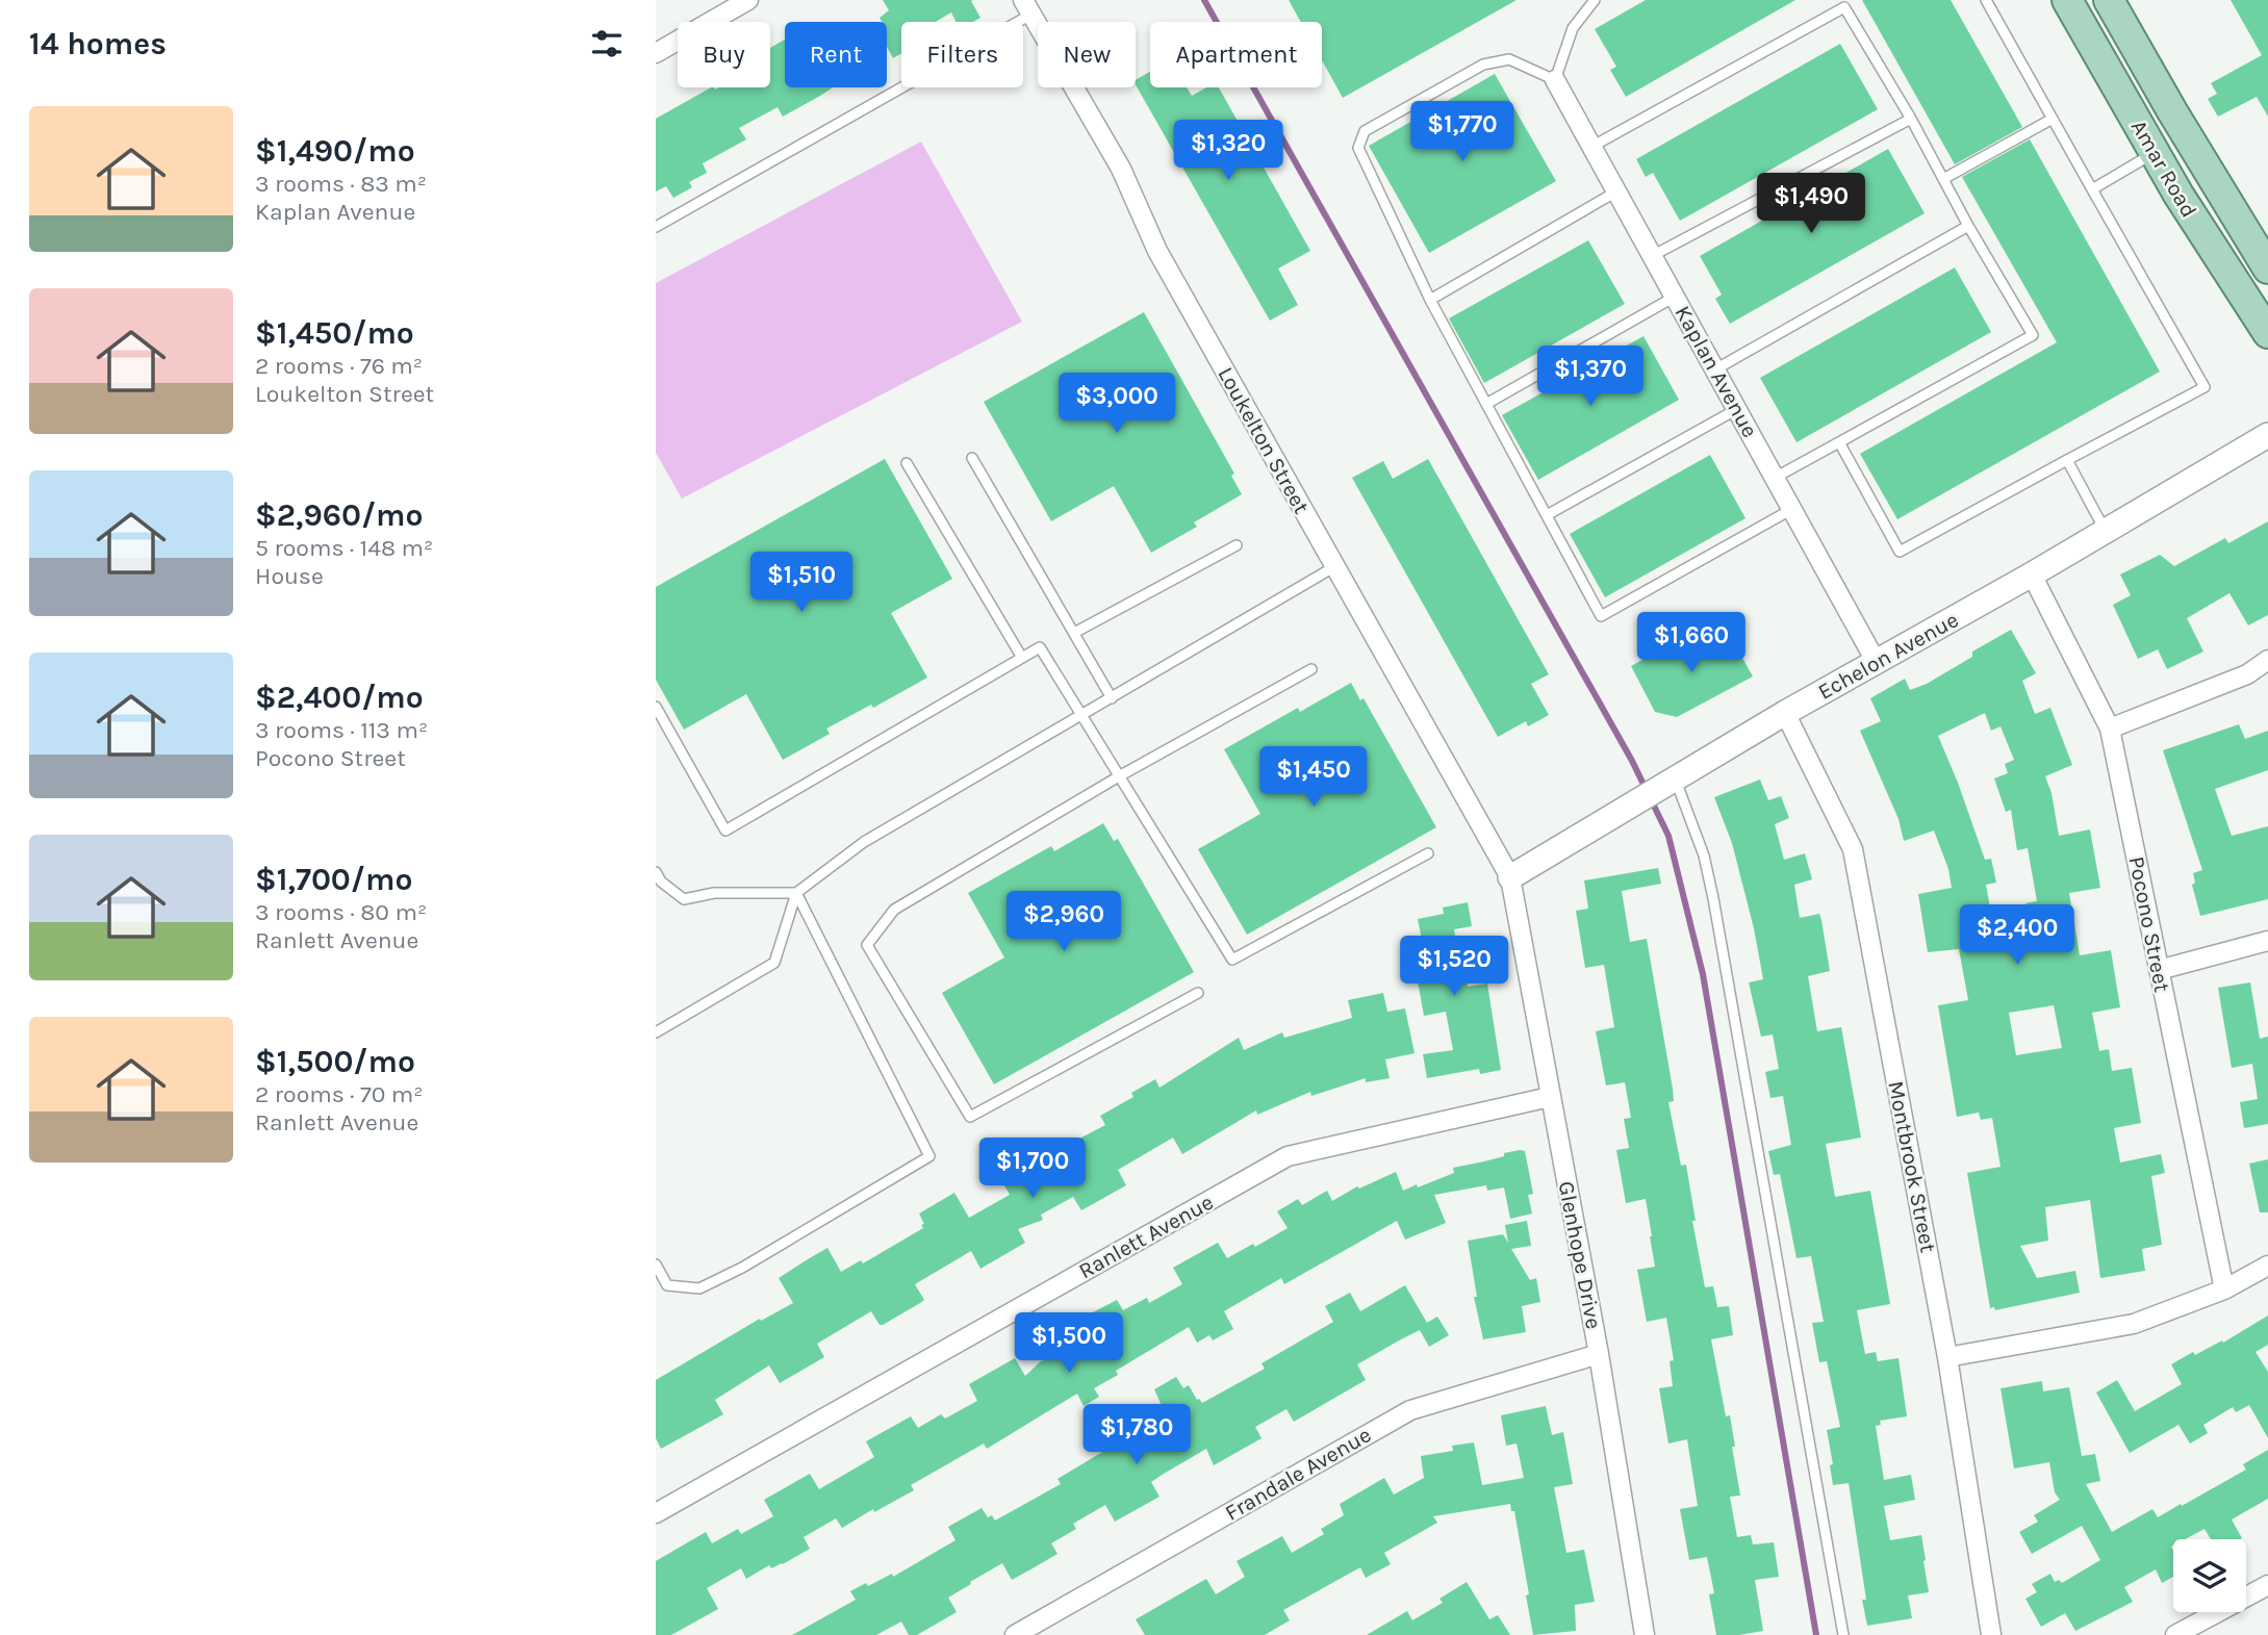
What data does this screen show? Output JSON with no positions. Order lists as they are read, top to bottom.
{
  "streets": {
    "main road": ["Amar Road"],
    "street": [
      "Kaplan Avenue",
      "Loukelton Street",
      "Echelon Avenue",
      "Pocono Street",
      "Montbrook Street",
      "Ranlett Avenue",
      "Glenhope Drive",
      "Frandale Avenue"
    ]
  },
  "crossings": [
    ["Kaplan Avenue", "Echelon Avenue"],
    ["Loukelton Street", "Echelon Avenue"],
    ["Loukelton Street", "Glenhope Drive"],
    ["Echelon Avenue", "Pocono Street"],
    ["Echelon Avenue", "Montbrook Street"],
    ["Echelon Avenue", "Glenhope Drive"],
    ["Ranlett Avenue", "Glenhope Drive"],
    ["Glenhope Drive", "Frandale Avenue"]
  ],
  "page": {
    "heading": "14 homes",
    "chip": [
      "Buy",
      "Rent",
      "Filters",
      "New",
      "Apartment"
    ],
    "list": [
      {
        "name": "$1,490/mo",
        "note": "3 rooms · 83 m² · Kaplan Avenue"
      },
      {
        "name": "$1,450/mo",
        "note": "2 rooms · 76 m² · Loukelton Street"
      },
      {
        "name": "$2,960/mo",
        "note": "5 rooms · 148 m² · House"
      },
      {
        "name": "$2,400/mo",
        "note": "3 rooms · 113 m² · Pocono Street"
      },
      {
        "name": "$1,700/mo",
        "note": "3 rooms · 80 m² · Ranlett Avenue"
      },
      {
        "name": "$1,500/mo",
        "note": "2 rooms · 70 m² · Ranlett Avenue"
      }
    ],
    "price": [
      "$1,770",
      "$1,320",
      "$1,490",
      "$1,370",
      "$3,000",
      "$1,510",
      "$1,660",
      "$1,450",
      "$2,960",
      "$2,400",
      "$1,520",
      "$1,700",
      "$1,500",
      "$1,780"
    ]
  }
}
